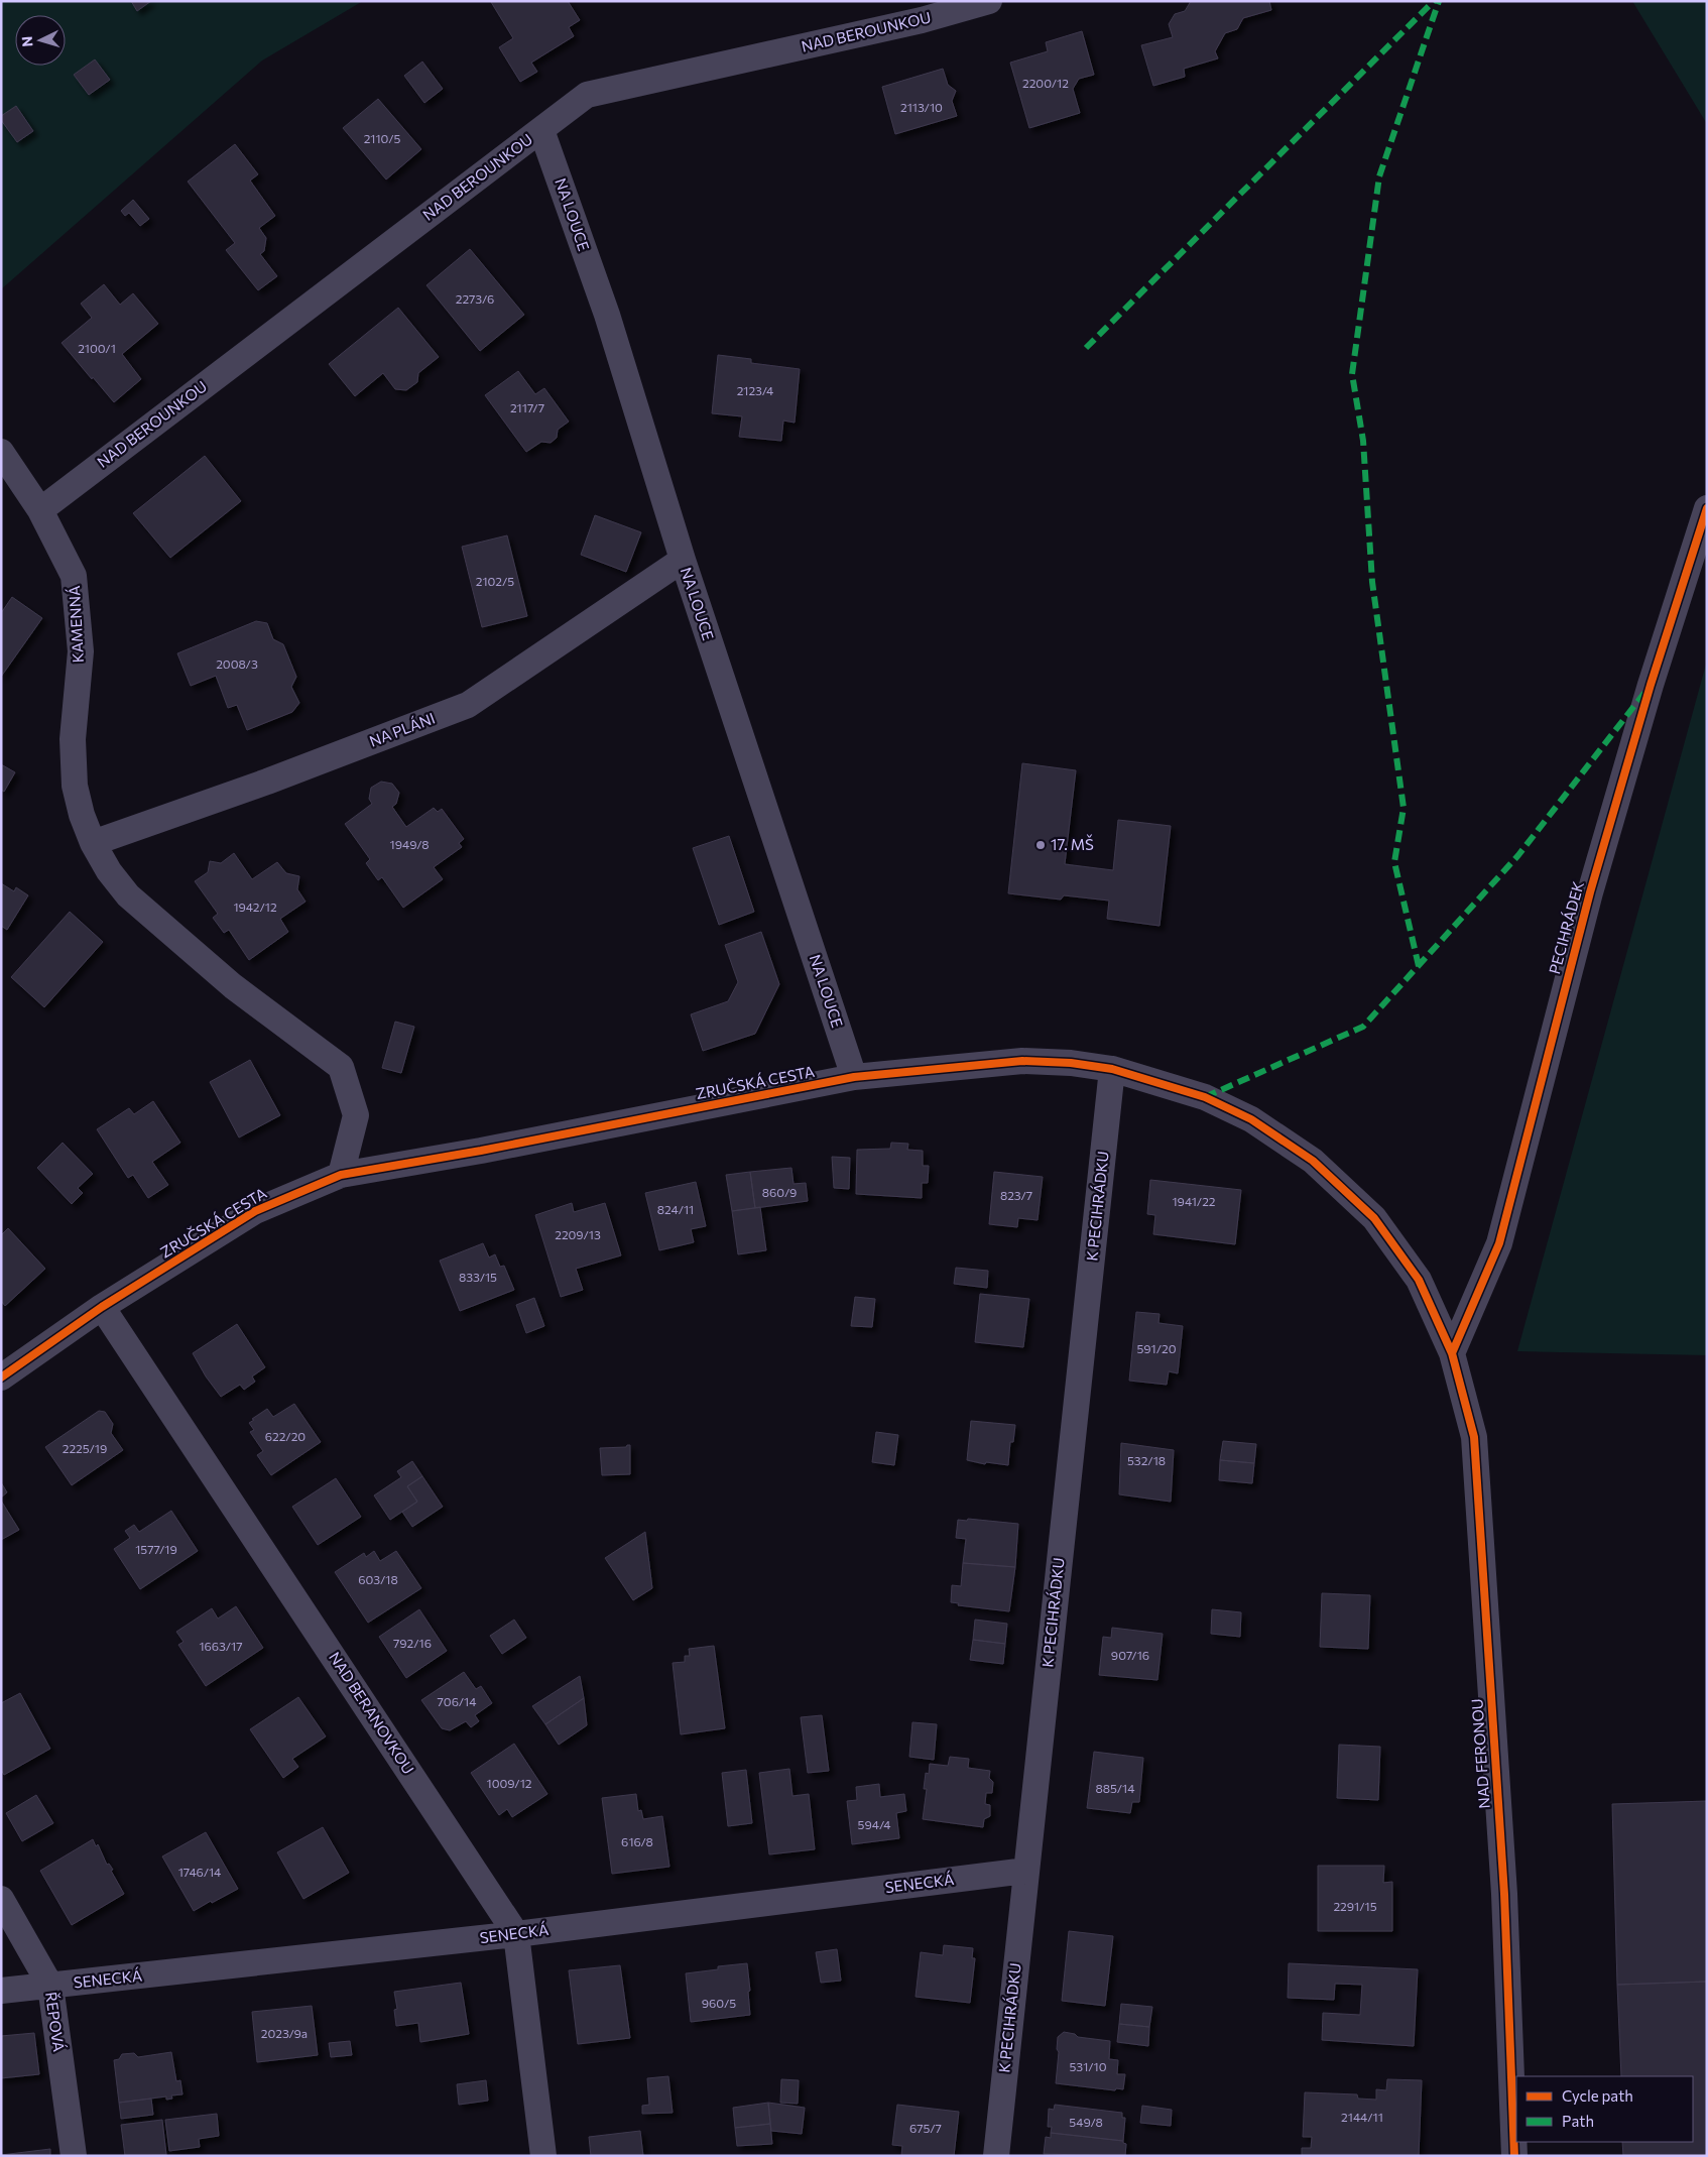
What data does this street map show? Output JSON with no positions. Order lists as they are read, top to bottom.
{
  "streets": {
    "street": [
      "NAD BEROUNKOU",
      "NA LOUCE",
      "KAMENNÁ",
      "NA PLÁNI",
      "PECIHRÁDEK",
      "ZRUČSKÁ CESTA",
      "K PECIHRÁDKU",
      "NAD BERANOVKOU",
      "NAD FERONOU",
      "SENECKÁ",
      "ŘEPOVÁ"
    ]
  },
  "crossings": [
    ["NAD BEROUNKOU", "NA LOUCE"],
    ["NAD BEROUNKOU", "KAMENNÁ"],
    ["NA LOUCE", "NA PLÁNI"],
    ["NA LOUCE", "ZRUČSKÁ CESTA"],
    ["KAMENNÁ", "NA PLÁNI"],
    ["PECIHRÁDEK", "ZRUČSKÁ CESTA"],
    ["PECIHRÁDEK", "NAD FERONOU"],
    ["ZRUČSKÁ CESTA", "K PECIHRÁDKU"],
    ["ZRUČSKÁ CESTA", "NAD BERANOVKOU"],
    ["ZRUČSKÁ CESTA", "NAD FERONOU"],
    ["K PECIHRÁDKU", "SENECKÁ"],
    ["NAD BERANOVKOU", "SENECKÁ"],
    ["SENECKÁ", "ŘEPOVÁ"]
  ],
  "places": ["17. MŠ"],
  "house_numbers": [
    "2200/12",
    "2113/10",
    "2110/5",
    "2273/6",
    "2100/1",
    "2123/4",
    "2117/7",
    "2102/5",
    "2008/3",
    "1949/8",
    "1942/12",
    "860/9",
    "823/7",
    "1941/22",
    "824/11",
    "2209/13",
    "833/15",
    "591/20",
    "622/20",
    "2225/19",
    "532/18",
    "1577/19",
    "603/18",
    "792/16",
    "1663/17",
    "907/16",
    "706/14",
    "1009/12",
    "885/14",
    "594/4",
    "616/8",
    "1746/14",
    "2291/15",
    "960/5",
    "2023/9a",
    "531/10",
    "2144/11",
    "549/8",
    "675/7"
  ],
  "legend": ["Cycle path", "Path"],
  "north": "left"
}
